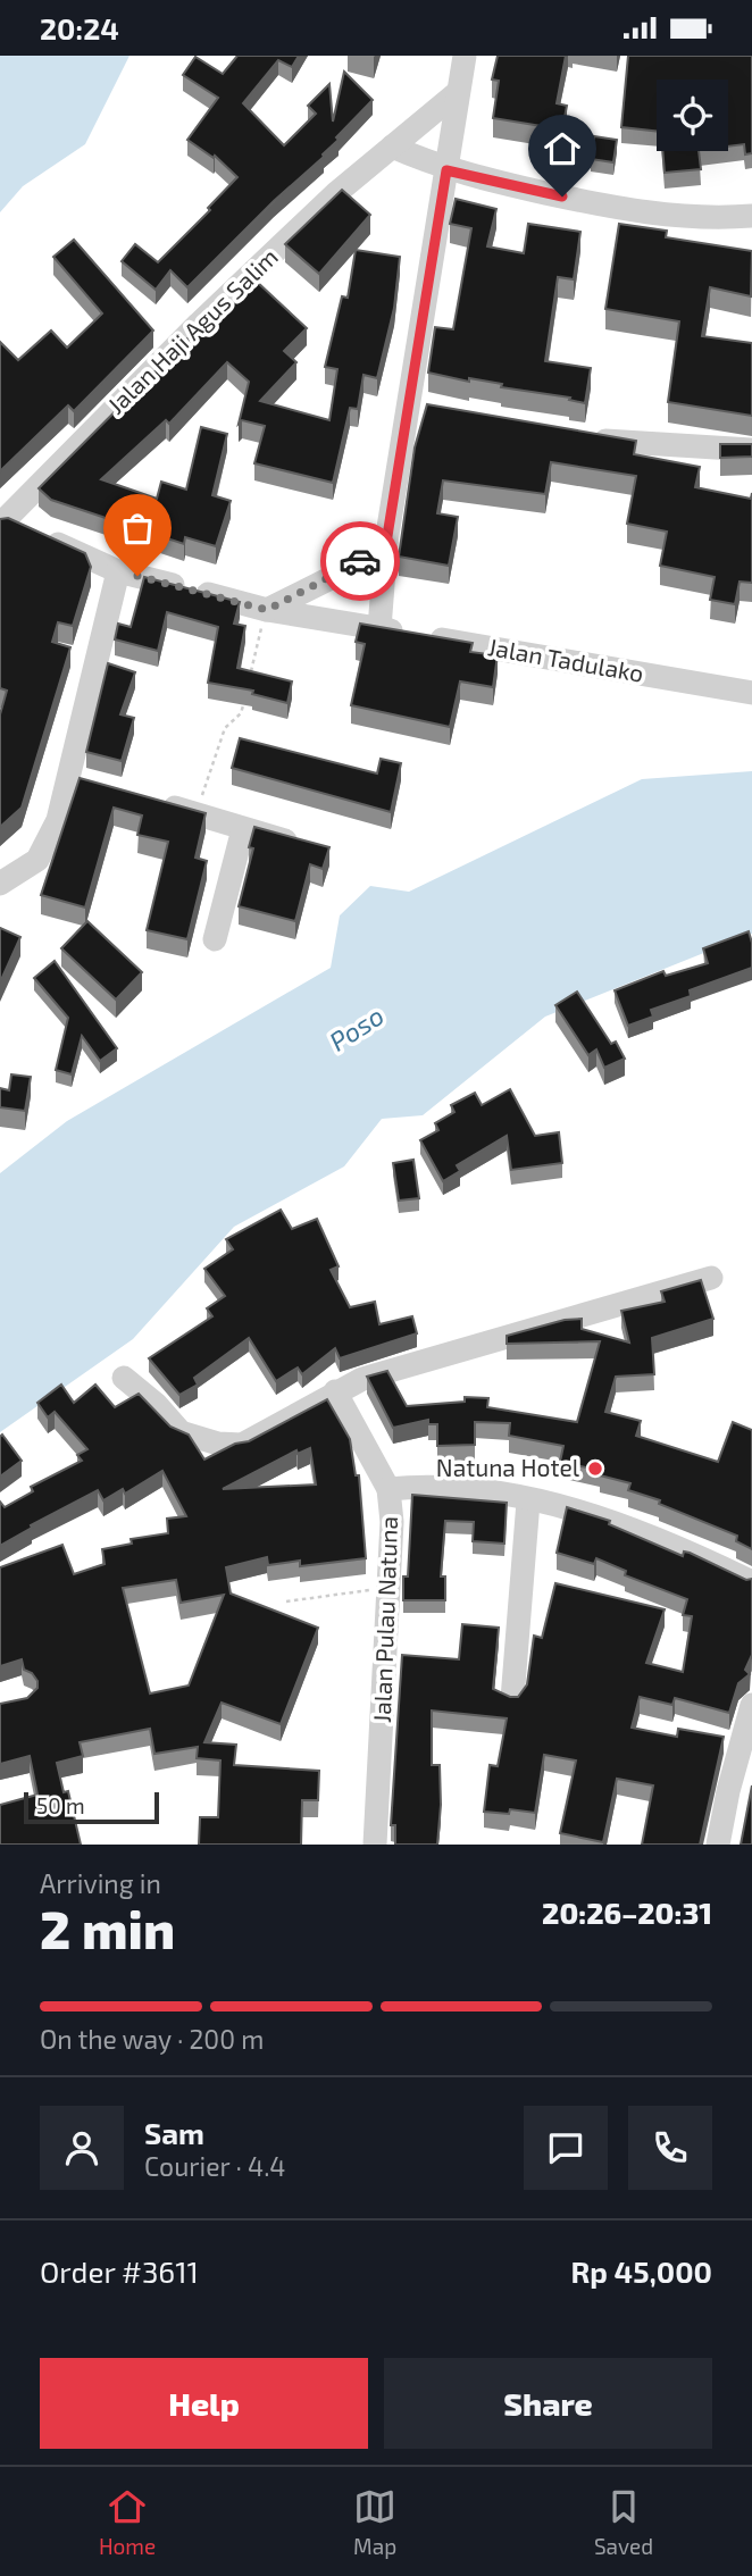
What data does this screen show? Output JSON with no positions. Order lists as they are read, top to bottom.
{
  "streets": {
    "street": ["Jalan Haji Agus Salim", "Jalan Tadulako", "Jalan Pulau Natuna"]
  },
  "water": ["Poso"],
  "places": ["Natuna Hotel"],
  "scale_bar": "50 m",
  "page": {
    "status": "20:24",
    "scale": "50 m",
    "heading": ["2 min", "Arriving in", "20:26–20:31"],
    "panel": [
      "Sam",
      "Courier · 4.4",
      "Order #3611",
      "Rp 45,000"
    ],
    "bar": "On the way · 200 m",
    "buttons": ["Help", "Share"],
    "tabs": ["Home", "Map", "Saved"]
  }
}
